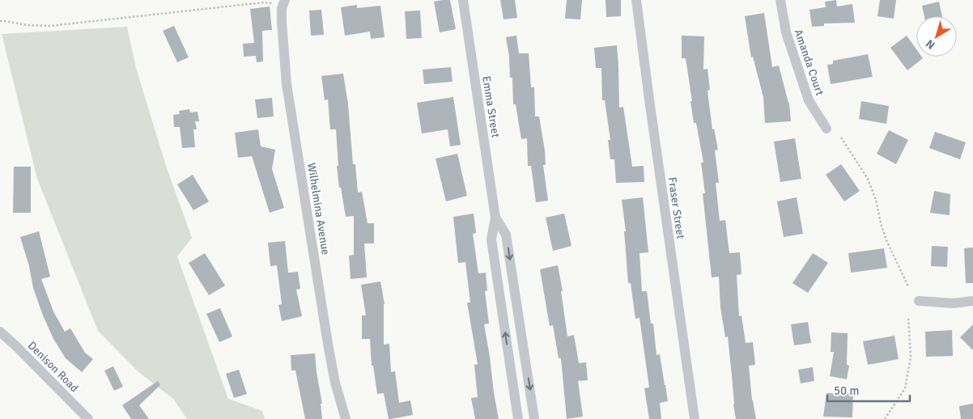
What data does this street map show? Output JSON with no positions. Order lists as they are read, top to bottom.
{
  "streets": {
    "street": [
      "Amanda Court",
      "Emma Street",
      "Fraser Street",
      "Wilhelmina Avenue",
      "Denison Road"
    ]
  },
  "scale_bar": "50 m",
  "north": "bottom left"
}
